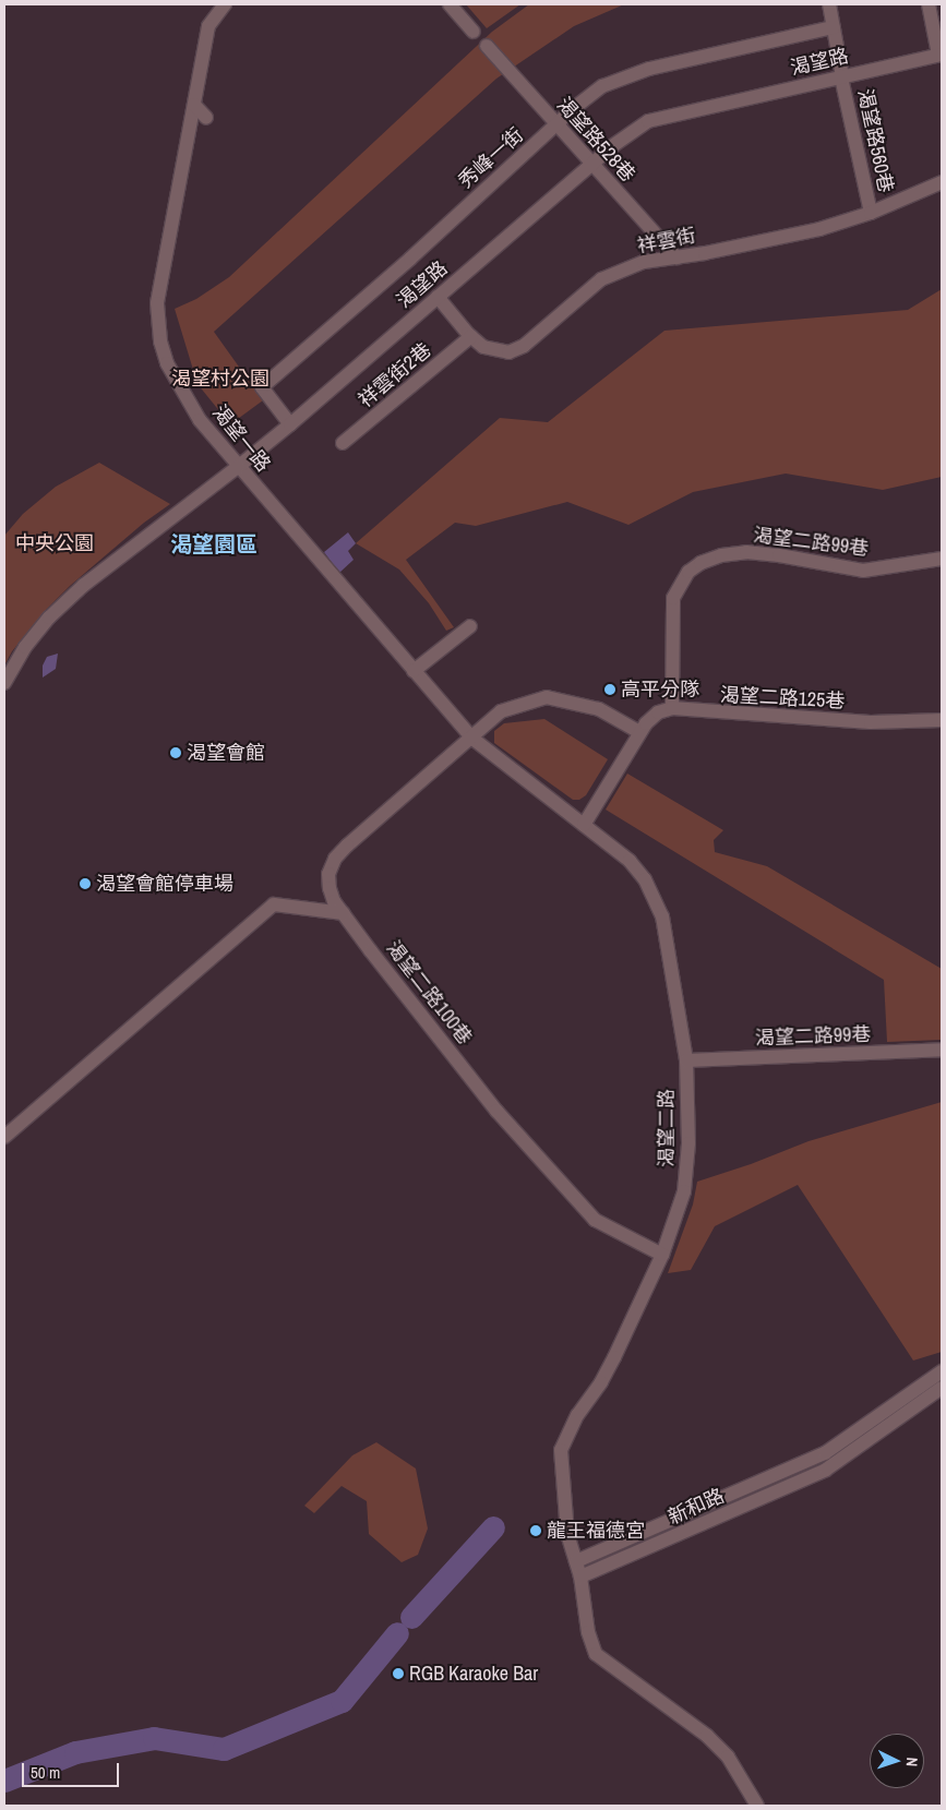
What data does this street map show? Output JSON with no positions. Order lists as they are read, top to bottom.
{
  "streets": {
    "street": [
      "渴望路",
      "渴望路528巷",
      "渴望路560巷",
      "秀峰一街",
      "祥雲街",
      "祥雲街2巷",
      "渴望一路",
      "渴望二路99巷",
      "渴望二路125巷",
      "渴望二路100巷",
      "渴望二路",
      "新和路"
    ]
  },
  "crossings": [
    ["渴望路", "渴望路528巷"],
    ["渴望路", "渴望路560巷"],
    ["渴望路", "秀峰一街"],
    ["渴望路", "祥雲街"],
    ["渴望路", "渴望一路"],
    ["渴望路528巷", "秀峰一街"],
    ["渴望路528巷", "祥雲街"],
    ["渴望路560巷", "秀峰一街"],
    ["渴望路560巷", "祥雲街"],
    ["祥雲街", "祥雲街2巷"],
    ["渴望一路", "渴望二路100巷"],
    ["渴望一路", "渴望二路"],
    ["渴望二路99巷", "渴望二路125巷"],
    ["渴望二路99巷", "渴望二路"],
    ["渴望二路100巷", "渴望二路"],
    ["渴望二路", "新和路"]
  ],
  "districts": ["渴望園區"],
  "parks": ["渴望村公園", "中央公園"],
  "places": [
    "高平分隊",
    "渴望會館",
    "渴望會館停車場",
    "龍王福德宮",
    "RGB Karaoke Bar"
  ],
  "scale_bar": "50 m",
  "north": "right"
}
